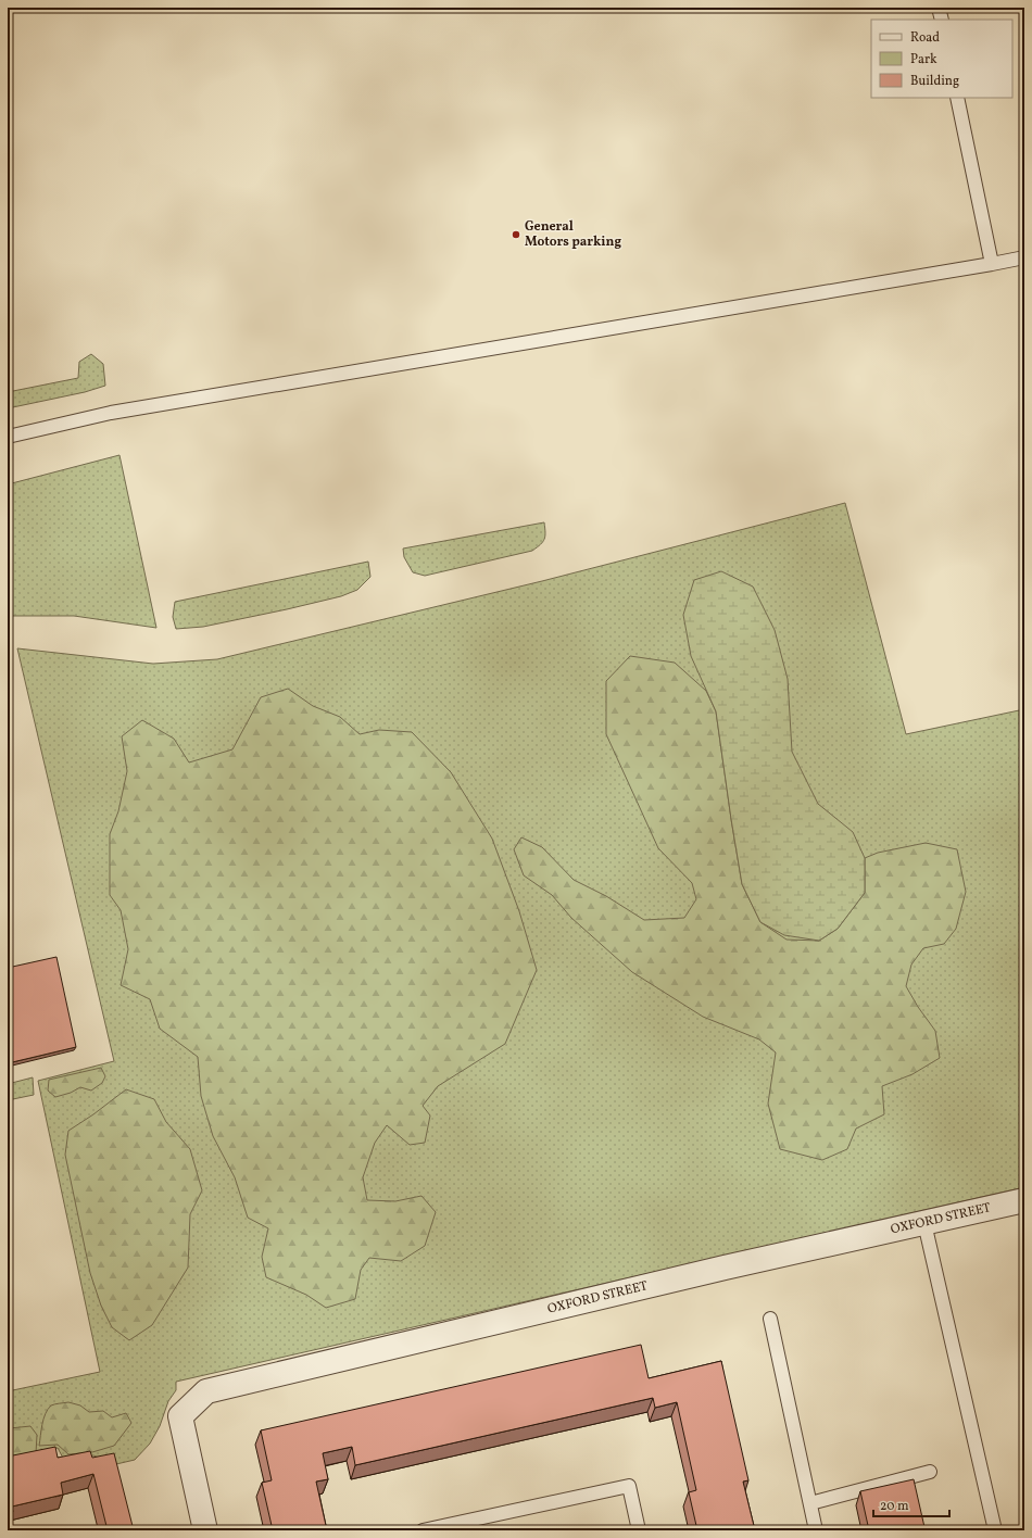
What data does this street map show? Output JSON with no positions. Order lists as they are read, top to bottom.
{
  "streets": {
    "street": ["OXFORD STREET"]
  },
  "places": ["General Motors parking"],
  "legend": ["Road", "Park", "Building"],
  "scale_bar": "20 m"
}
